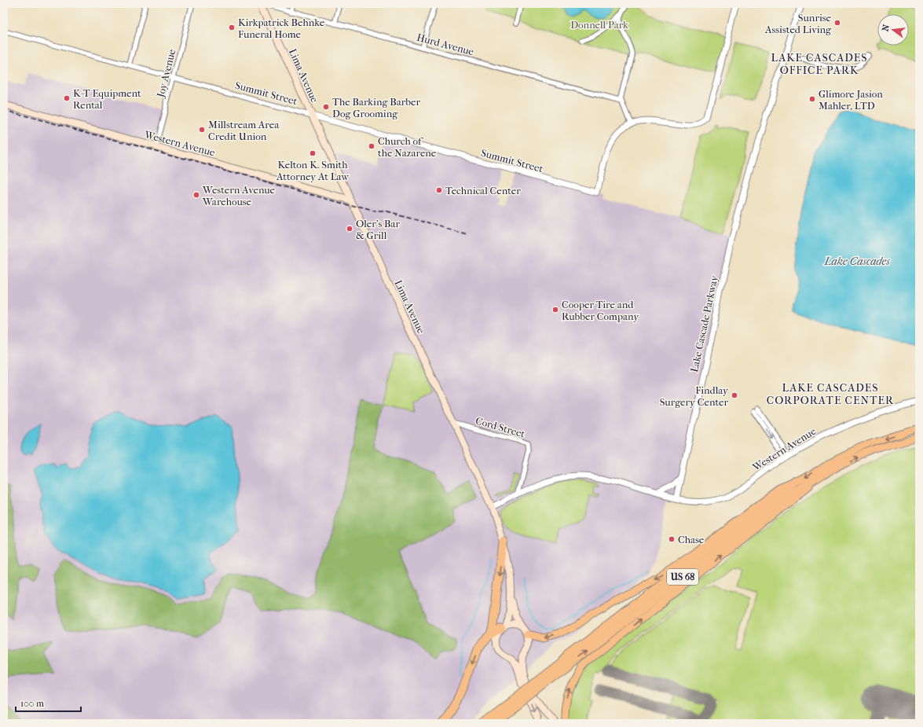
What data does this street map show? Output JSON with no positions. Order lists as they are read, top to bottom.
{
  "streets": {
    "highway": ["US 68"],
    "main road": ["Lima Avenue", "Western Avenue"],
    "street": [
      "Hurd Avenue",
      "Joy Avenue",
      "Summit Street",
      "Lake Cascade Parkway",
      "Cord Street"
    ]
  },
  "crossings": [
    ["Joy Avenue", "Summit Street"],
    ["Joy Avenue", "Western Avenue"],
    ["Lima Avenue", "Summit Street"],
    ["Lima Avenue", "Western Avenue"],
    ["Lima Avenue", "Cord Street"],
    ["Western Avenue", "Lake Cascade Parkway"]
  ],
  "districts": ["LAKE CASCADES OFFICE PARK", "LAKE CASCADES CORPORATE CENTER"],
  "water": ["Lake Cascades"],
  "parks": ["Donnell Park"],
  "places": [
    "Sunrise Assisted Living",
    "Kirkpatrick Behnke Funeral Home",
    "K-T Equipment Rental",
    "Glimore Jasion Mahler, LTD",
    "The Barking Barber Dog Grooming",
    "Millstream Area Credit Union",
    "Church of the Nazarene",
    "Kelton K. Smith Attorney At Law",
    "Technical Center",
    "Western Avenue Warehouse",
    "Oler's Bar & Grill",
    "Cooper Tire and Rubber Company",
    "Findlay Surgery Center",
    "Chase"
  ],
  "scale_bar": "100 m",
  "north": "left"
}
